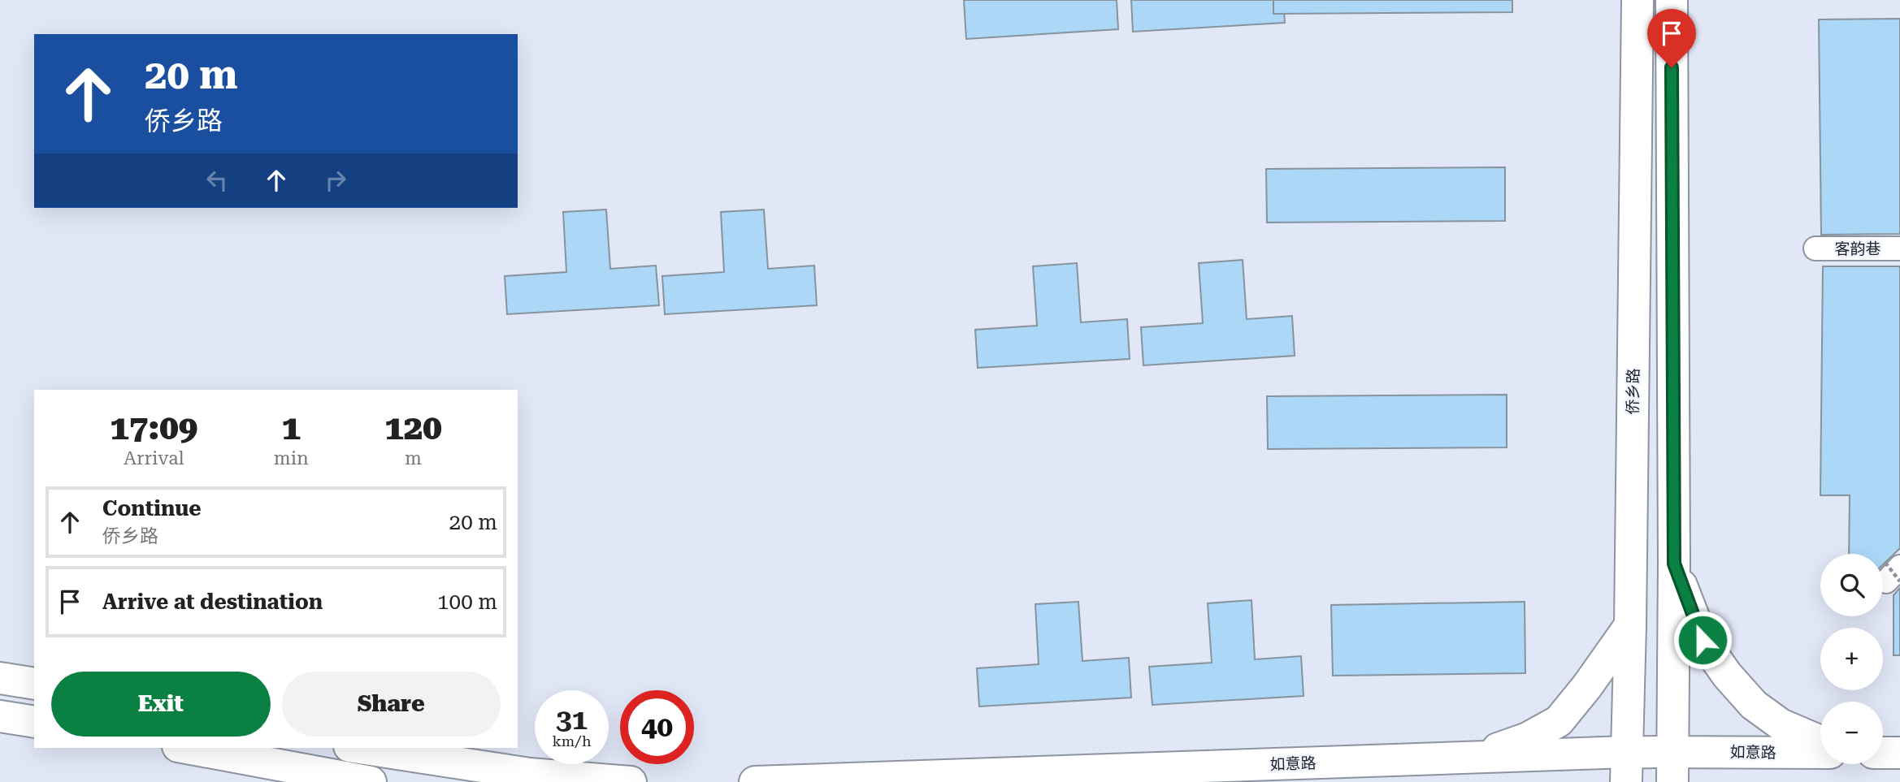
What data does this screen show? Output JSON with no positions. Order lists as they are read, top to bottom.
{
  "streets": {
    "street": ["客韵巷", "侨乡路", "如意路"]
  },
  "crossings": [
    ["侨乡路", "如意路"]
  ],
  "page": {
    "turn": ["20 m", "侨乡路"],
    "eta": [
      "17:09",
      "Arrival",
      "1",
      "min",
      "120",
      "m"
    ],
    "list": [
      {
        "name": "Continue",
        "note": "侨乡路",
        "value": "20 m"
      },
      {
        "name": "Arrive at destination",
        "value": "100 m"
      }
    ],
    "map_buttons": ["+", "−"],
    "buttons": ["Exit", "Share"],
    "speed": "31 km/h",
    "limit": "40"
  }
}
